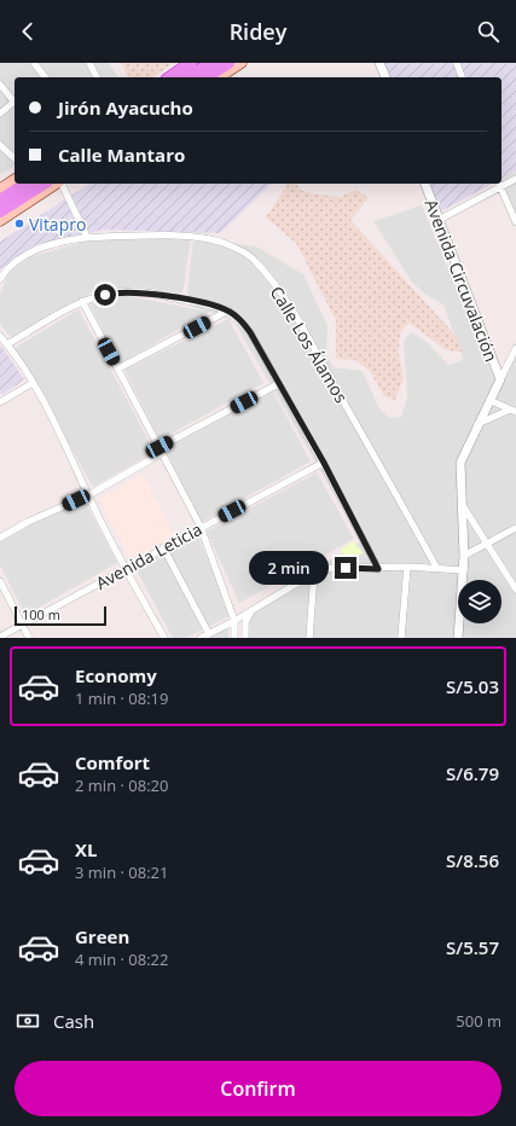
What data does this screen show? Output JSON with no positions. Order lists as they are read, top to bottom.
{
  "streets": {
    "street": ["Avenida Circuvalación", "Calle Los Álamos", "Avenida Leticia"]
  },
  "places": ["Vitapro"],
  "scale_bar": "100 m",
  "page": {
    "header": "Ridey",
    "banner": ["Jirón Ayacucho", "Calle Mantaro"],
    "bubble": "2 min",
    "scale": "100 m",
    "list": [
      {
        "name": "Economy",
        "note": "1 min · 08:19",
        "value": "S/5.03"
      },
      {
        "name": "Comfort",
        "note": "2 min · 08:20",
        "value": "S/6.79"
      },
      {
        "name": "XL",
        "note": "3 min · 08:21",
        "value": "S/8.56"
      },
      {
        "name": "Green",
        "note": "4 min · 08:22",
        "value": "S/5.57"
      }
    ],
    "pay": ["Cash", "500 m"],
    "buttons": "Confirm"
  }
}
